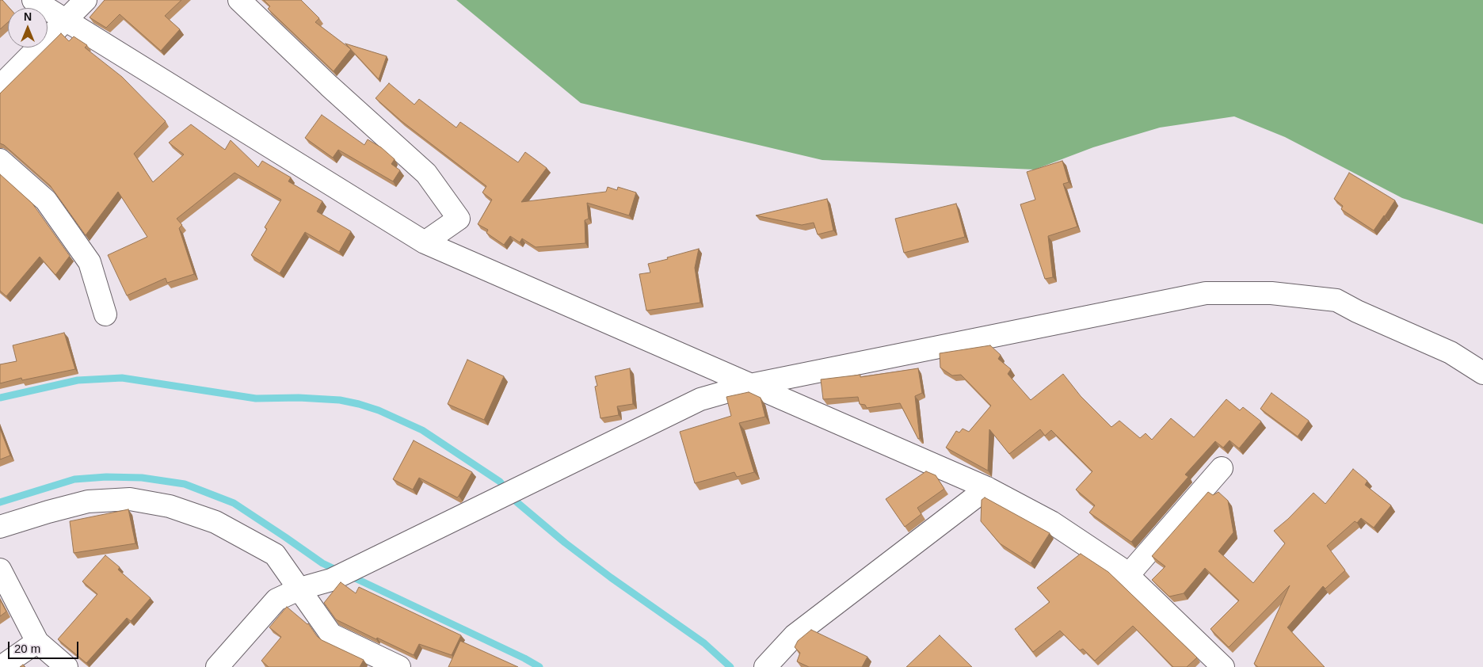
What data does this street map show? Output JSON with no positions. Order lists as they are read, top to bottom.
{
  "scale_bar": "20 m",
  "north": "top"
}
